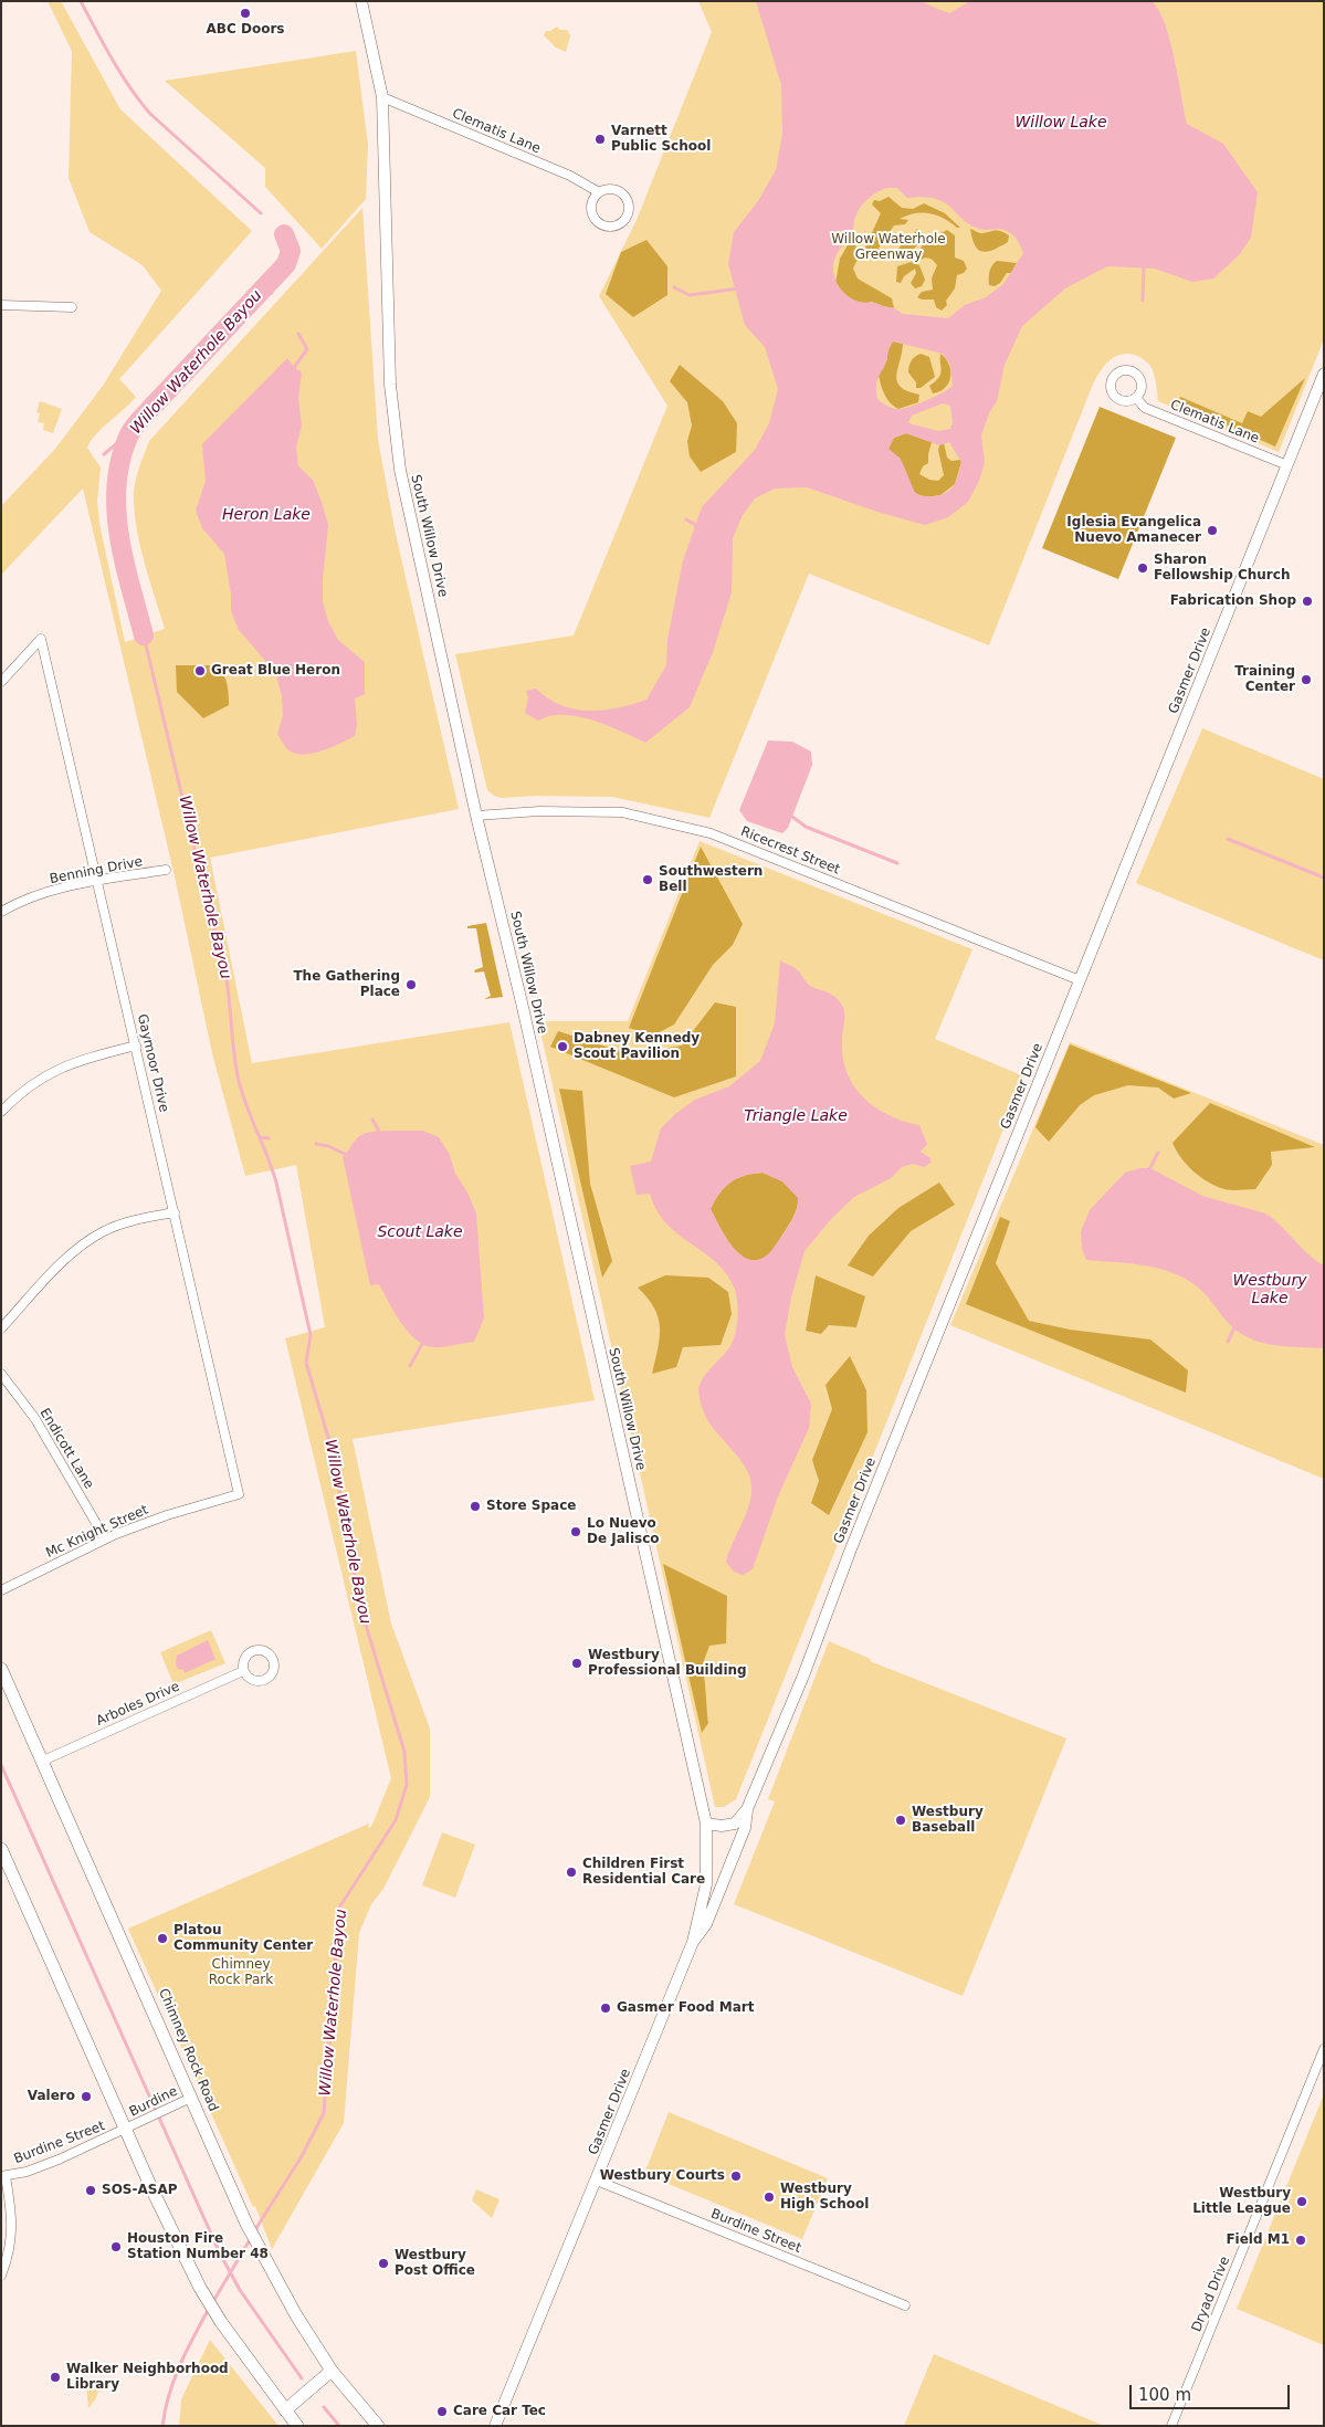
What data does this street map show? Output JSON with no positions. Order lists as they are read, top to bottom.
{
  "streets": {
    "main road": ["Chimney Rock Road"],
    "street": [
      "Clematis Lane",
      "South Willow Drive",
      "Gasmer Drive",
      "Ricecrest Street",
      "Benning Drive",
      "Gaymoor Drive",
      "Endicott Lane",
      "Mc Knight Street",
      "Arboles Drive",
      "Burdine",
      "Burdine Street",
      "Dryad Drive"
    ]
  },
  "crossings": [
    ["Clematis Lane", "South Willow Drive"],
    ["Clematis Lane", "Gasmer Drive"],
    ["South Willow Drive", "Gasmer Drive"],
    ["South Willow Drive", "Ricecrest Street"],
    ["Gasmer Drive", "Ricecrest Street"],
    ["Gasmer Drive", "Burdine Street"],
    ["Benning Drive", "Gaymoor Drive"],
    ["Gaymoor Drive", "Mc Knight Street"],
    ["Endicott Lane", "Mc Knight Street"],
    ["Arboles Drive", "Chimney Rock Road"],
    ["Chimney Rock Road", "Burdine"],
    ["Burdine", "Burdine Street"]
  ],
  "water": [
    "Willow Lake",
    "Willow Waterhole Bayou",
    "Heron Lake",
    "Triangle Lake",
    "Scout Lake",
    "Westbury Lake"
  ],
  "parks": ["Willow Waterhole Greenway", "Chimney Rock Park"],
  "places": [
    "ABC Doors",
    "Varnett Public School",
    "Iglesia Evangelica Nuevo Amanecer",
    "Sharon Fellowship Church",
    "Fabrication Shop",
    "Great Blue Heron",
    "Training Center",
    "Southwestern Bell",
    "The Gathering Place",
    "Dabney Kennedy Scout Pavilion",
    "Store Space",
    "Lo Nuevo De Jalisco",
    "Westbury Professional Building",
    "Westbury Baseball",
    "Children First Residential Care",
    "Platou Community Center",
    "Gasmer Food Mart",
    "Valero",
    "Westbury Courts",
    "SOS-ASAP",
    "Westbury High School",
    "Westbury Little League",
    "Field M1",
    "Houston Fire Station Number 48",
    "Westbury Post Office",
    "Walker Neighborhood Library",
    "Care Car Tec"
  ],
  "scale_bar": "100 m"
}
